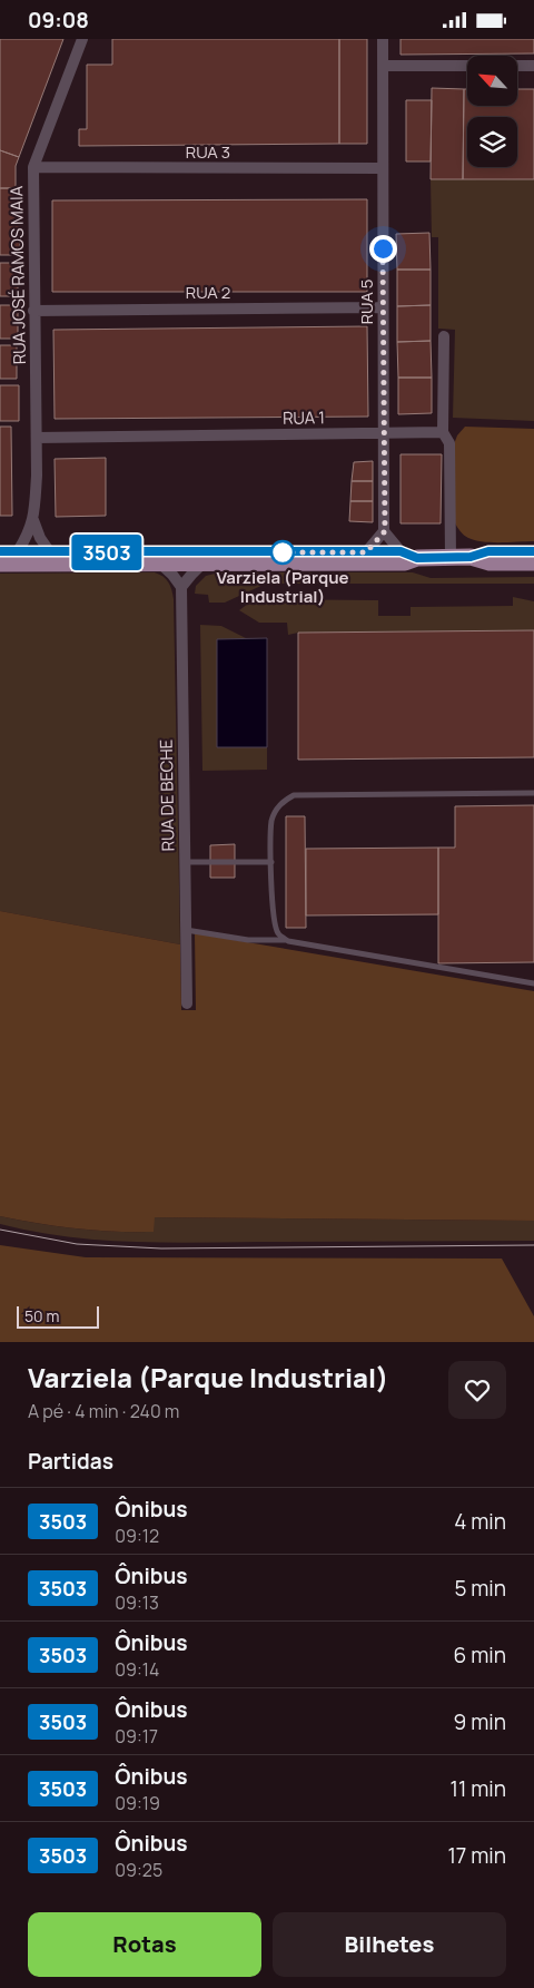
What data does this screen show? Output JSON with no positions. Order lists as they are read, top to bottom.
{
  "streets": {
    "street": [
      "RUA 3",
      "RUA JOSÉ RAMOS MAIA",
      "RUA 2",
      "RUA 5",
      "RUA 1",
      "RUA DE BECHE"
    ]
  },
  "crossings": [
    ["RUA 3", "RUA JOSÉ RAMOS MAIA"],
    ["RUA 3", "RUA 5"],
    ["RUA JOSÉ RAMOS MAIA", "RUA 2"],
    ["RUA JOSÉ RAMOS MAIA", "RUA 1"],
    ["RUA 2", "RUA 5"],
    ["RUA 5", "RUA 1"]
  ],
  "places": ["Varziela (Parque Industrial)"],
  "lines": ["bus line 3503"],
  "scale_bar": "50 m",
  "north": "top left",
  "page": {
    "status": "09:08",
    "on_map": "3503",
    "scale": "50 m",
    "heading": [
      ["Varziela (Parque Industrial)", "A pé · 4 min · 240 m"],
      "Partidas"
    ],
    "list": [
      {
        "mark": "3503",
        "name": "Ônibus",
        "note": "09:12",
        "value": "4 min"
      },
      {
        "mark": "3503",
        "name": "Ônibus",
        "note": "09:13",
        "value": "5 min"
      },
      {
        "mark": "3503",
        "name": "Ônibus",
        "note": "09:14",
        "value": "6 min"
      },
      {
        "mark": "3503",
        "name": "Ônibus",
        "note": "09:17",
        "value": "9 min"
      },
      {
        "mark": "3503",
        "name": "Ônibus",
        "note": "09:19",
        "value": "11 min"
      },
      {
        "mark": "3503",
        "name": "Ônibus",
        "note": "09:25",
        "value": "17 min"
      }
    ],
    "buttons": ["Rotas", "Bilhetes"]
  }
}
